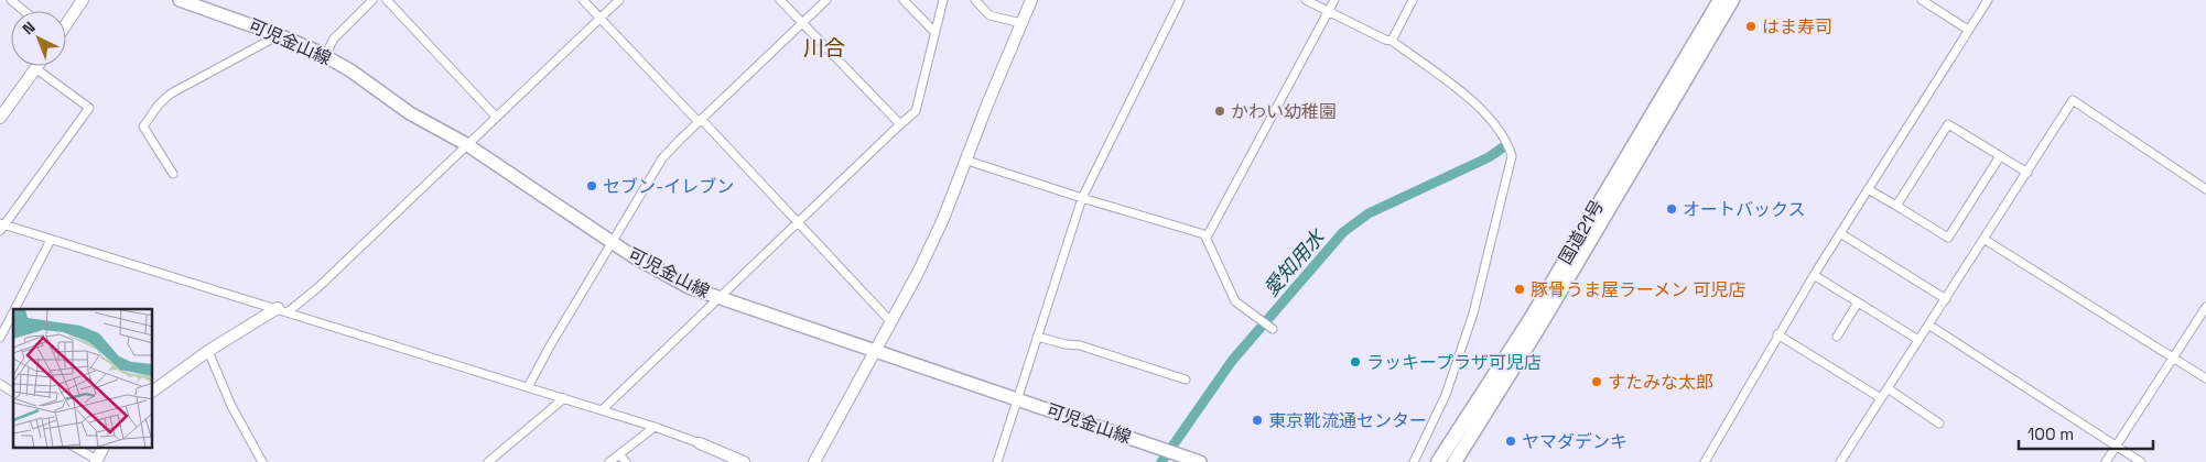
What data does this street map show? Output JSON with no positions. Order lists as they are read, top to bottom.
{
  "streets": {
    "highway": ["国道21号"],
    "main road": ["可児金山線"]
  },
  "districts": ["川合"],
  "water": ["愛知用水"],
  "places": [
    "はま寿司",
    "かわい幼稚園",
    "セブン-イレブン",
    "オートバックス",
    "豚骨うま屋ラーメン 可児店",
    "ラッキープラザ可児店",
    "すたみな太郎",
    "東京靴流通センター",
    "ヤマダデンキ"
  ],
  "scale_bar": "100 m",
  "north": "top left"
}
